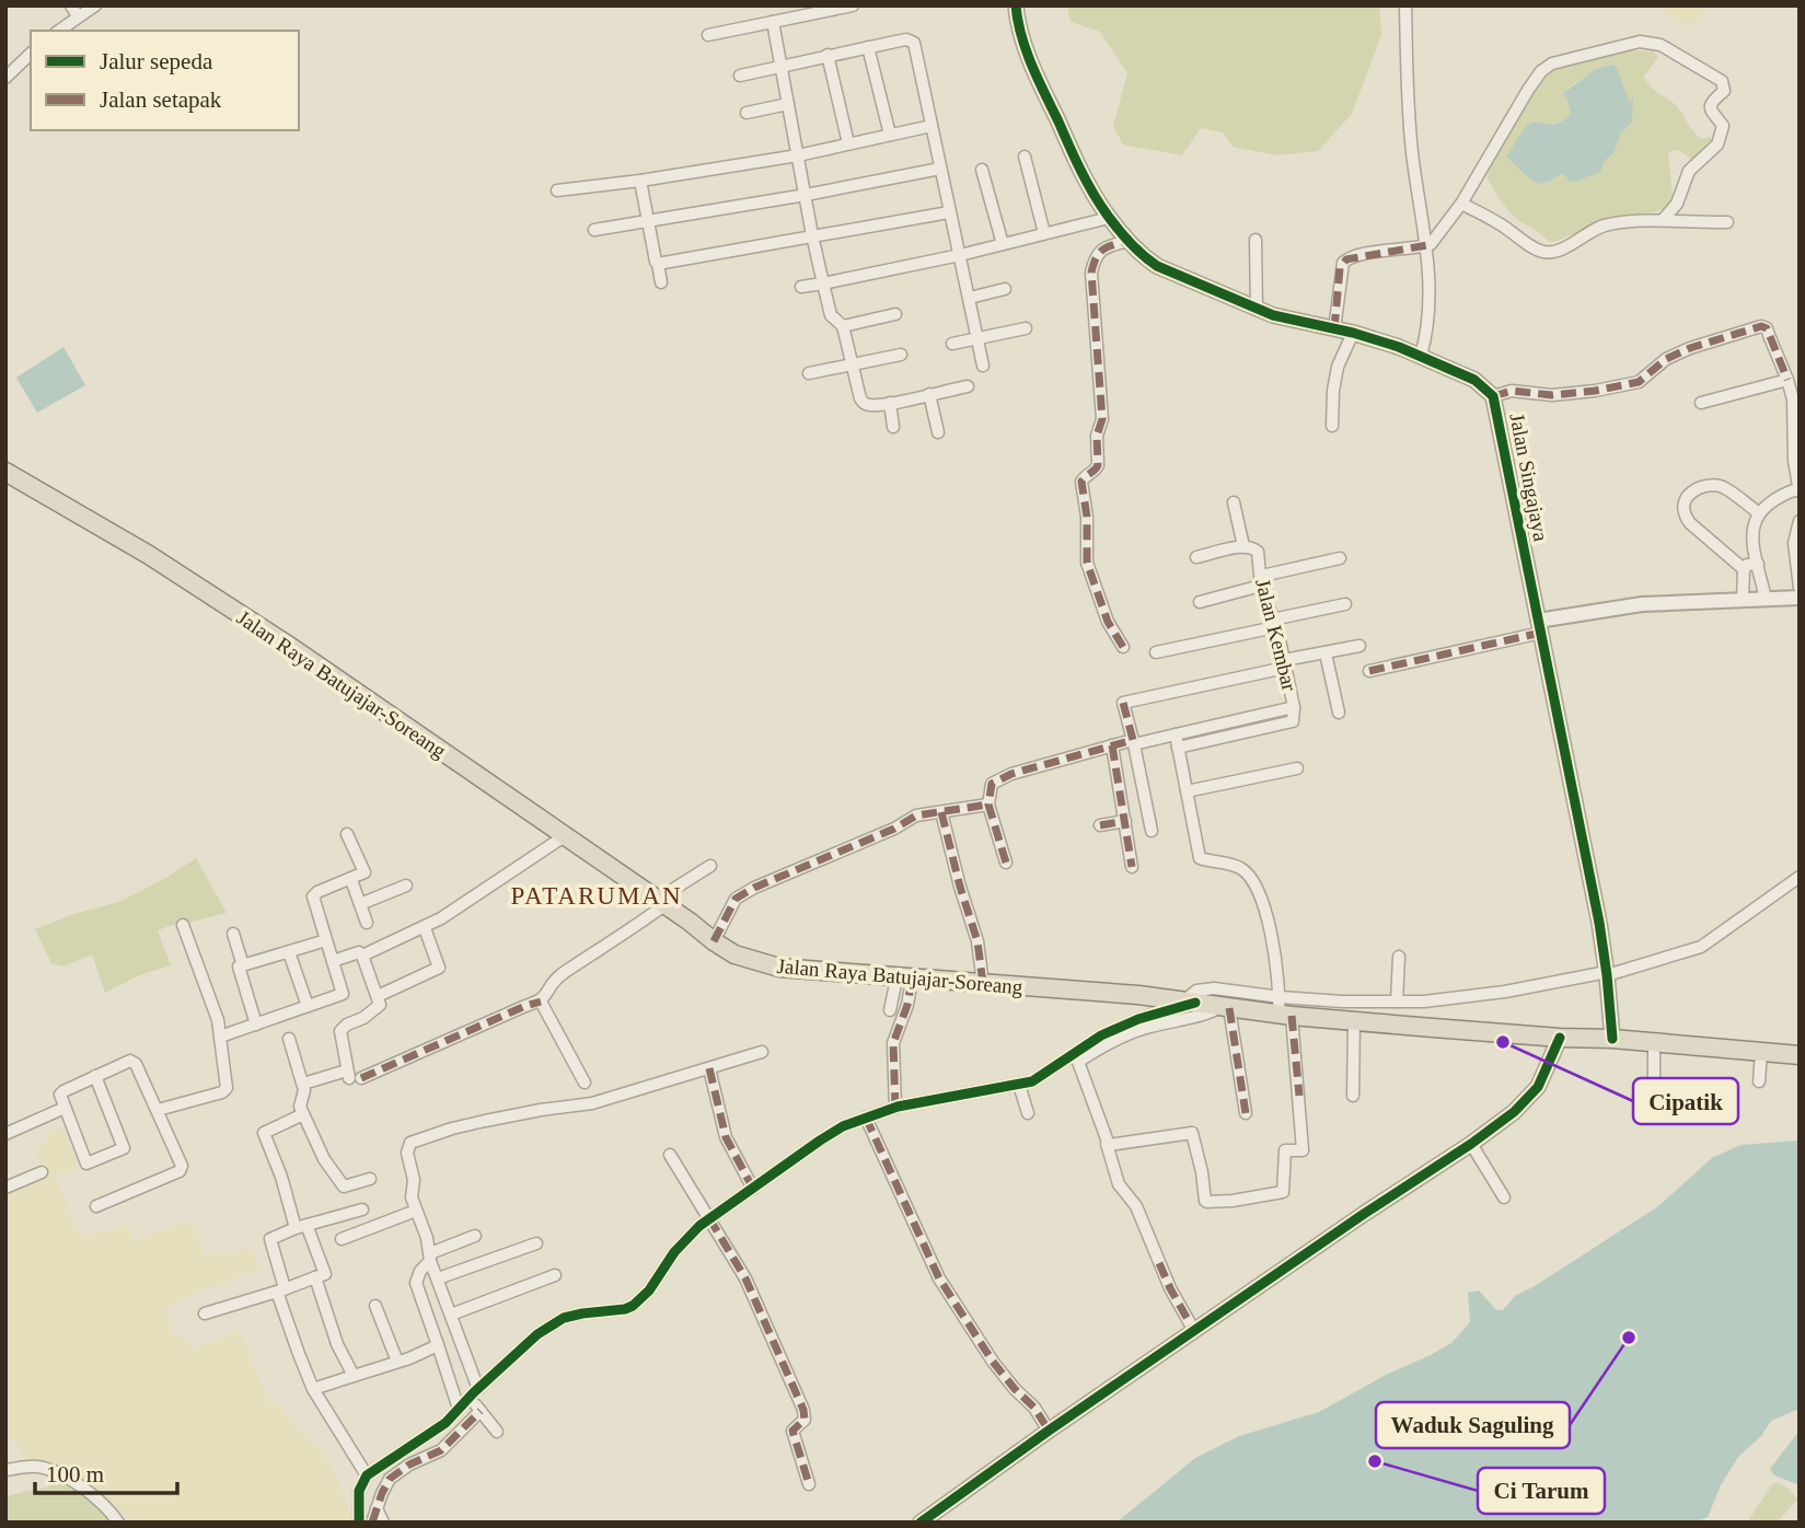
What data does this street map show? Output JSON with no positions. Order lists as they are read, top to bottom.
{
  "streets": {
    "highway": ["Jalan Raya Batujajar-Soreang"],
    "street": ["Jalan Singajaya", "Jalan Kembar"]
  },
  "crossings": [
    ["Jalan Singajaya", "Jalan Raya Batujajar-Soreang"]
  ],
  "districts": ["PATARUMAN"],
  "places": ["Cipatik", "Waduk Saguling", "Ci Tarum"],
  "legend": ["Jalur sepeda", "Jalan setapak"],
  "scale_bar": "100 m"
}
